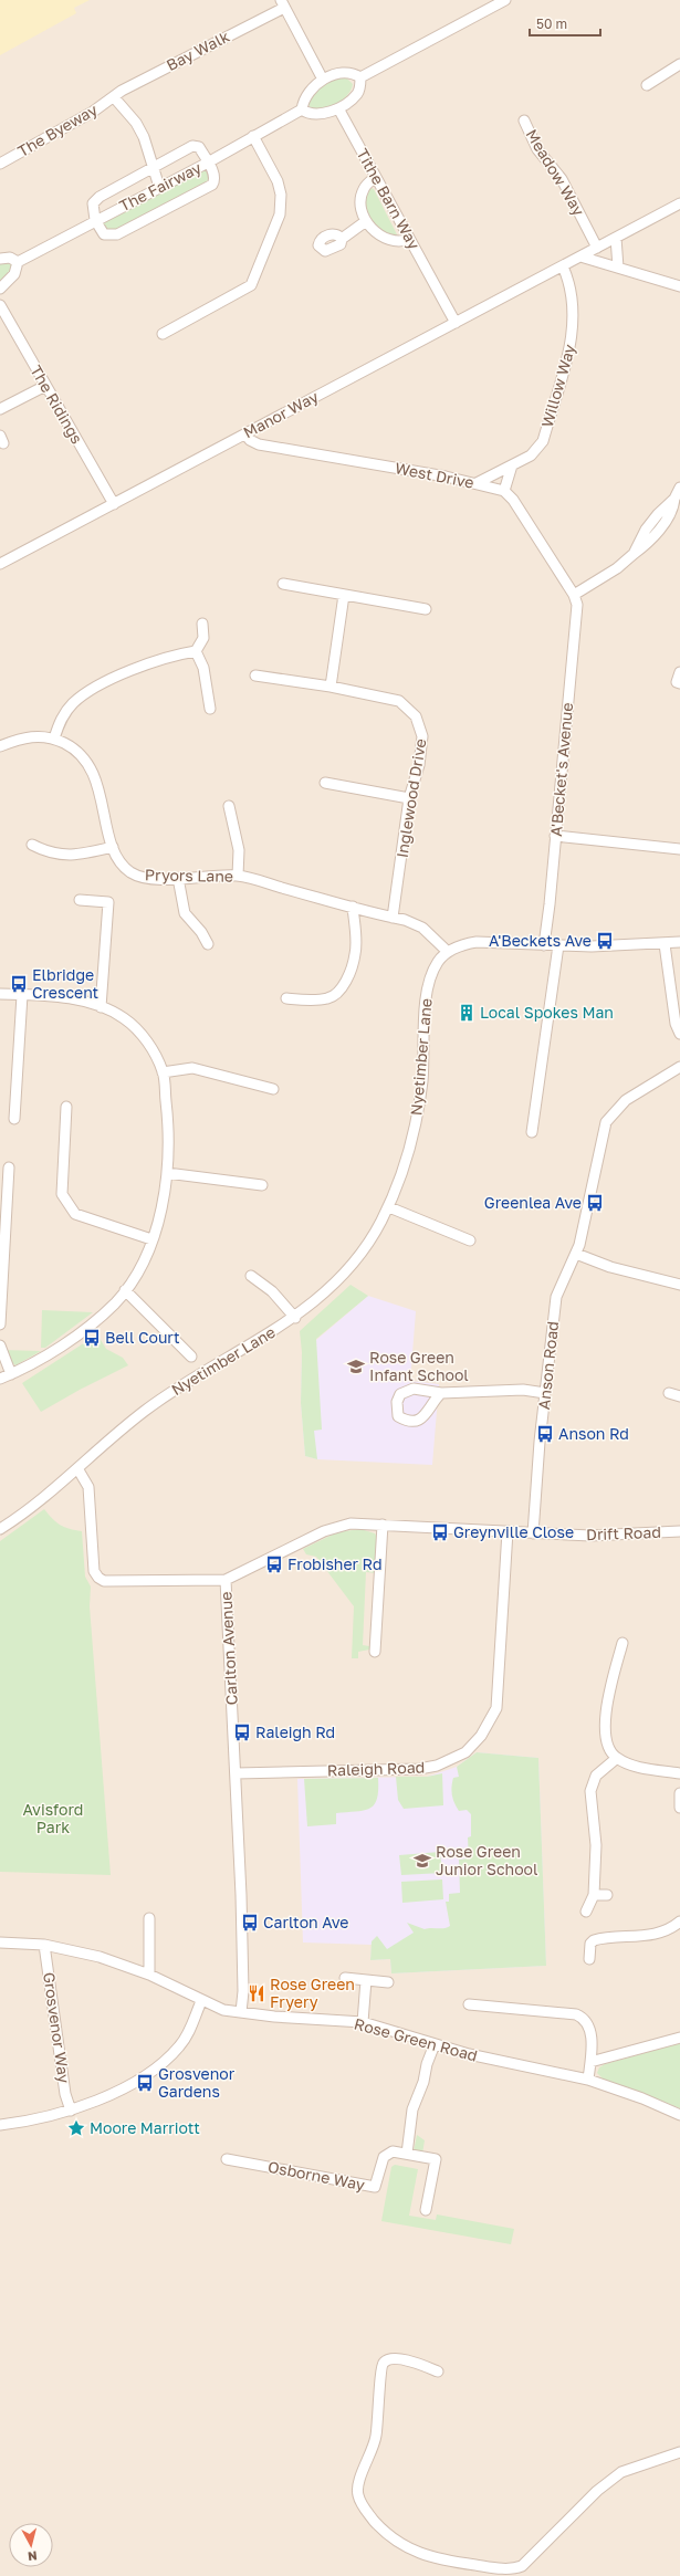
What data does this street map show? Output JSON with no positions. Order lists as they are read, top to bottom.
{
  "streets": {
    "street": [
      "Bay Walk",
      "The Byeway",
      "Meadow Way",
      "The Fairway",
      "Tithe Barn Way",
      "Willow Way",
      "The Ridings",
      "Manor Way",
      "West Drive",
      "A'Becket's Avenue",
      "Inglewood Drive",
      "Pryors Lane",
      "Nyetimber Lane",
      "Anson Road",
      "Drift Road",
      "Carlton Avenue",
      "Raleigh Road",
      "Grosvenor Way",
      "Rose Green Road",
      "Osborne Way"
    ]
  },
  "crossings": [
    ["Bay Walk", "The Byeway"],
    ["Meadow Way", "Manor Way"],
    ["Tithe Barn Way", "Manor Way"],
    ["Willow Way", "Manor Way"],
    ["Willow Way", "West Drive"],
    ["The Ridings", "Manor Way"],
    ["Manor Way", "West Drive"],
    ["A'Becket's Avenue", "Nyetimber Lane"],
    ["Inglewood Drive", "Pryors Lane"],
    ["Pryors Lane", "Nyetimber Lane"],
    ["Nyetimber Lane", "Carlton Avenue"],
    ["Anson Road", "Drift Road"],
    ["Drift Road", "Carlton Avenue"],
    ["Drift Road", "Raleigh Road"],
    ["Carlton Avenue", "Raleigh Road"],
    ["Carlton Avenue", "Rose Green Road"]
  ],
  "parks": ["Avisford Park"],
  "places": {
    "bus stop": [
      "A'Beckets Ave",
      "Elbridge Crescent",
      "Greenlea Ave",
      "Bell Court",
      "Anson Rd",
      "Greynville Close",
      "Frobisher Rd",
      "Raleigh Rd",
      "Carlton Ave",
      "Grosvenor Gardens"
    ],
    "building": ["Local Spokes Man"],
    "school or university": ["Rose Green Infant School", "Rose Green Junior School"],
    "restaurant": ["Rose Green Fryery"],
    "place": ["Moore Marriott"]
  },
  "scale_bar": "50 m",
  "north": "bottom"
}
